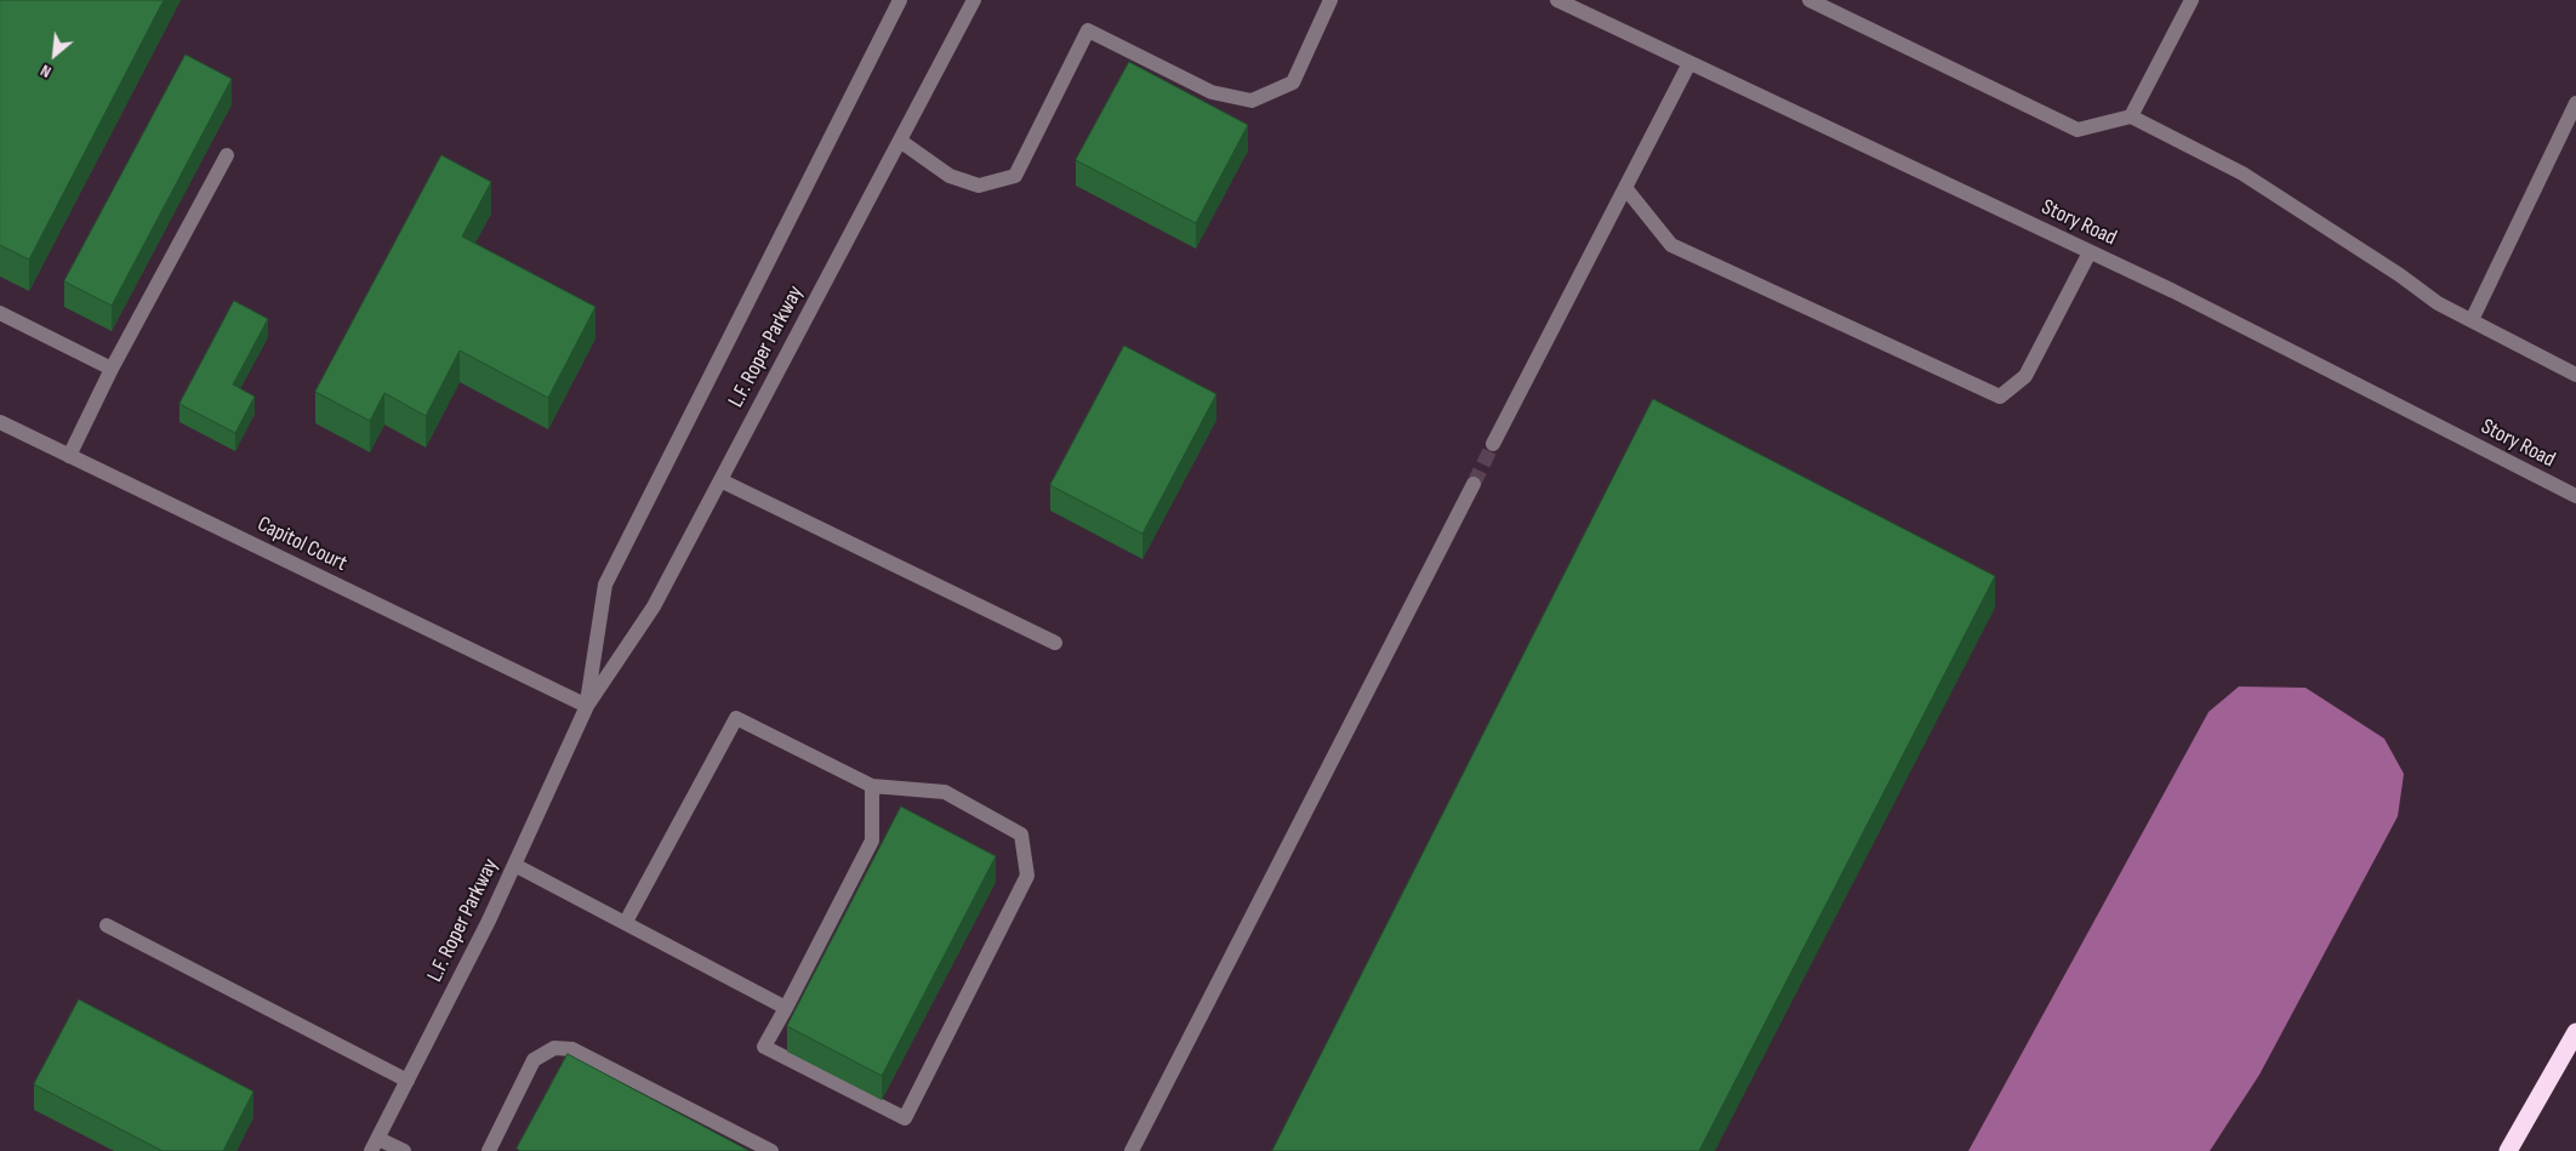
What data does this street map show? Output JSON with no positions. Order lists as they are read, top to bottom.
{
  "streets": {
    "street": ["Story Road", "L.F. Roper Parkway", "Capitol Court"]
  },
  "crossings": [
    ["L.F. Roper Parkway", "Capitol Court"]
  ],
  "north": "bottom left"
}
